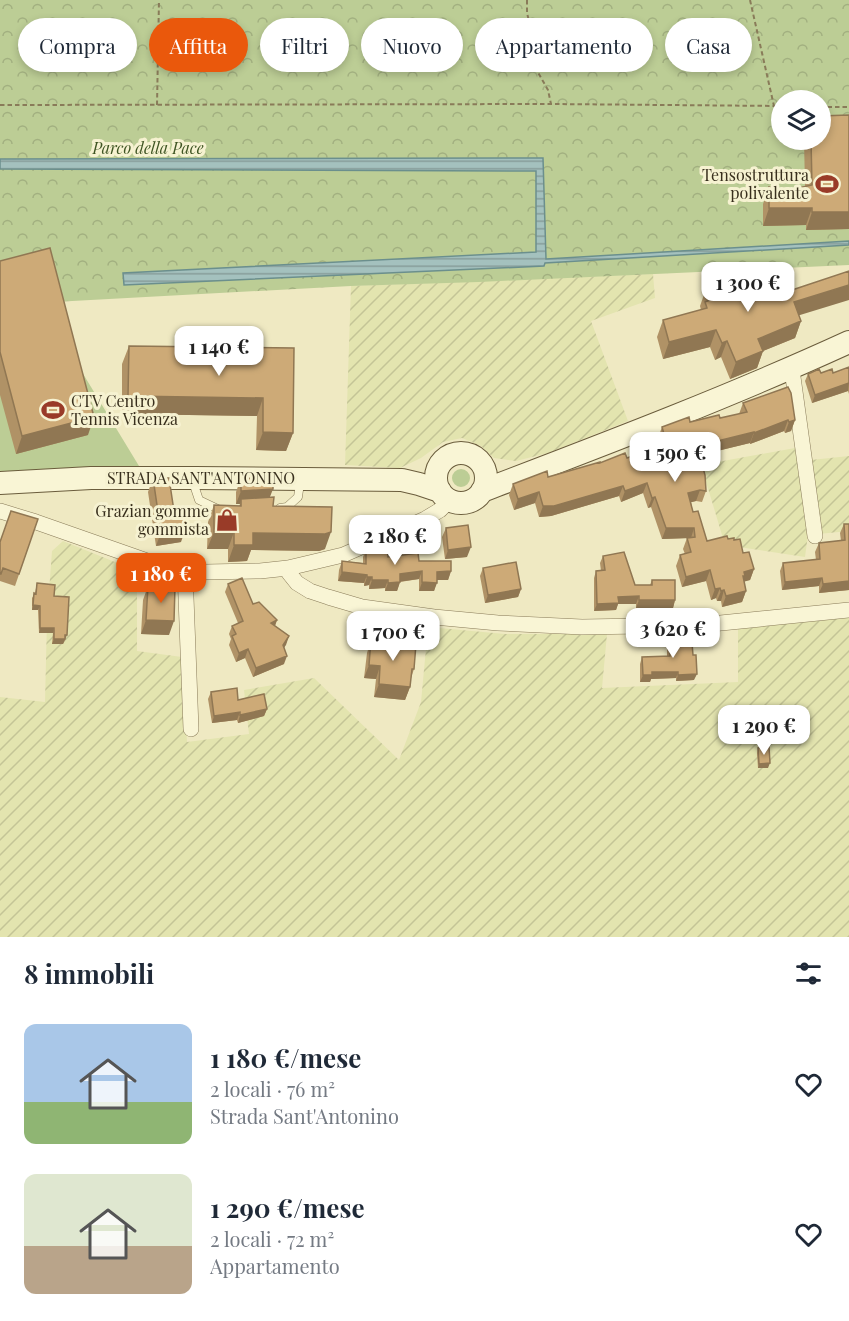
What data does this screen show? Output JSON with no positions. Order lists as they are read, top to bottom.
{
  "streets": {
    "main road": ["STRADA SANT'ANTONINO"]
  },
  "parks": ["Parco della Pace"],
  "places": {
    "sports": ["Tensostruttura polivalente", "CTV Centro Tennis Vicenza"],
    "shop": ["Grazian gomme gommista"]
  },
  "page": {
    "chip": [
      "Compra",
      "Affitta",
      "Filtri",
      "Nuovo",
      "Appartamento",
      "Casa"
    ],
    "price": [
      "1 300 €",
      "1 140 €",
      "1 590 €",
      "2 180 €",
      "1 180 €",
      "3 620 €",
      "1 700 €",
      "1 290 €"
    ],
    "heading": "8 immobili",
    "list": [
      {
        "name": "1 180 €/mese",
        "note": "2 locali · 76 m² · Strada Sant'Antonino"
      },
      {
        "name": "1 290 €/mese",
        "note": "2 locali · 72 m² · Appartamento"
      }
    ]
  }
}
